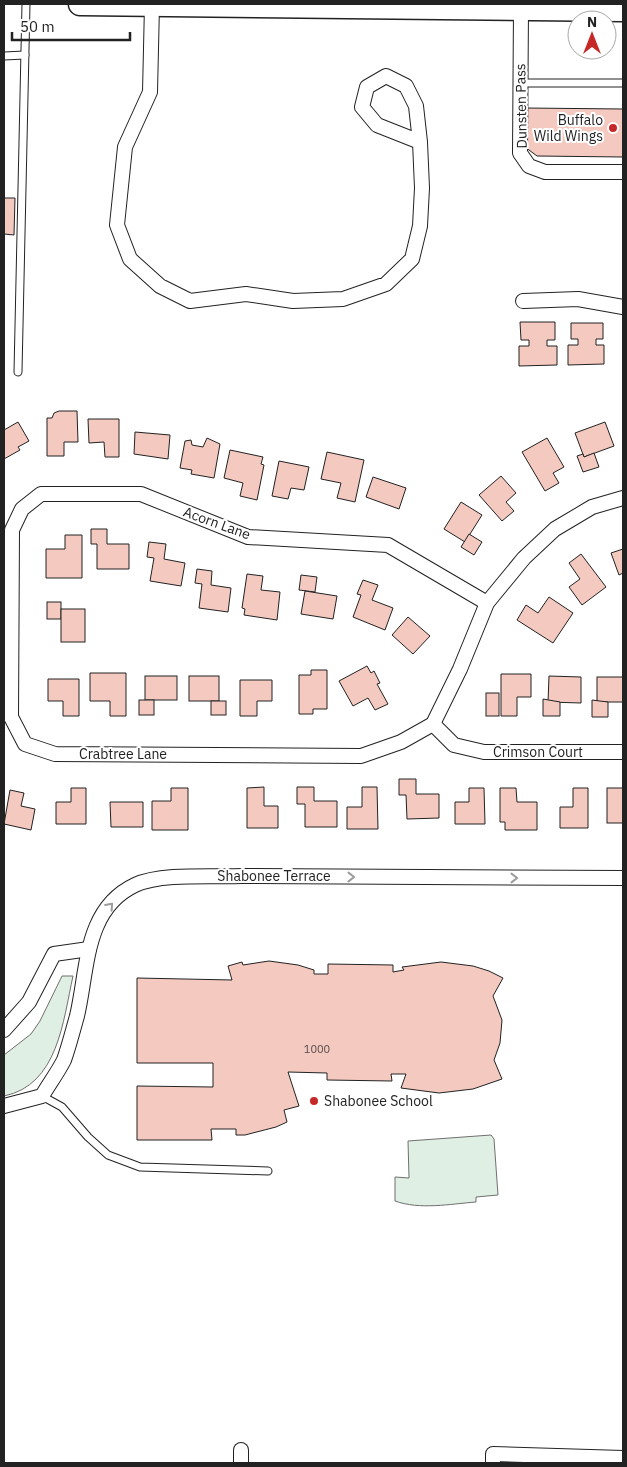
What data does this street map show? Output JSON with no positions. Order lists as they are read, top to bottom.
{
  "streets": {
    "street": [
      "Dunsten Pass",
      "Acorn Lane",
      "Crimson Court",
      "Crabtree Lane",
      "Shabonee Terrace"
    ]
  },
  "crossings": [
    ["Acorn Lane", "Crabtree Lane"],
    ["Crimson Court", "Crabtree Lane"]
  ],
  "one_way": ["Shabonee Terrace"],
  "places": ["Buffalo Wild Wings", "Shabonee School"],
  "house_numbers": ["1000"],
  "scale_bar": "50 m",
  "north": "top"
}
